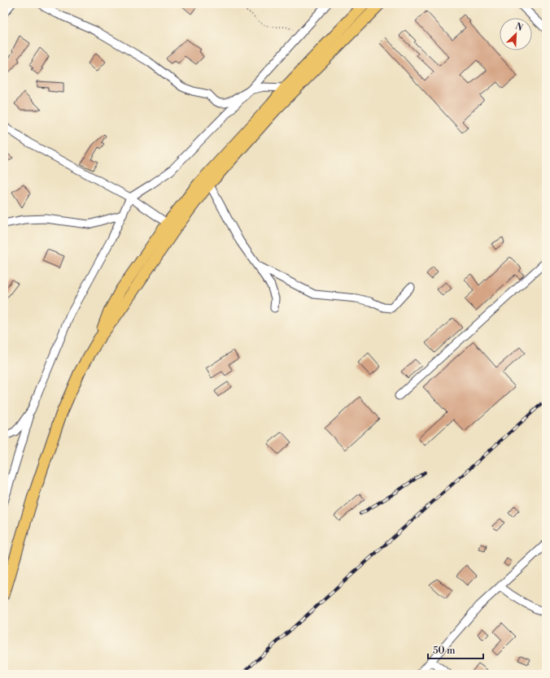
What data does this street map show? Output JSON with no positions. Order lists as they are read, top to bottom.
{
  "scale_bar": "50 m",
  "north": "top right"
}
